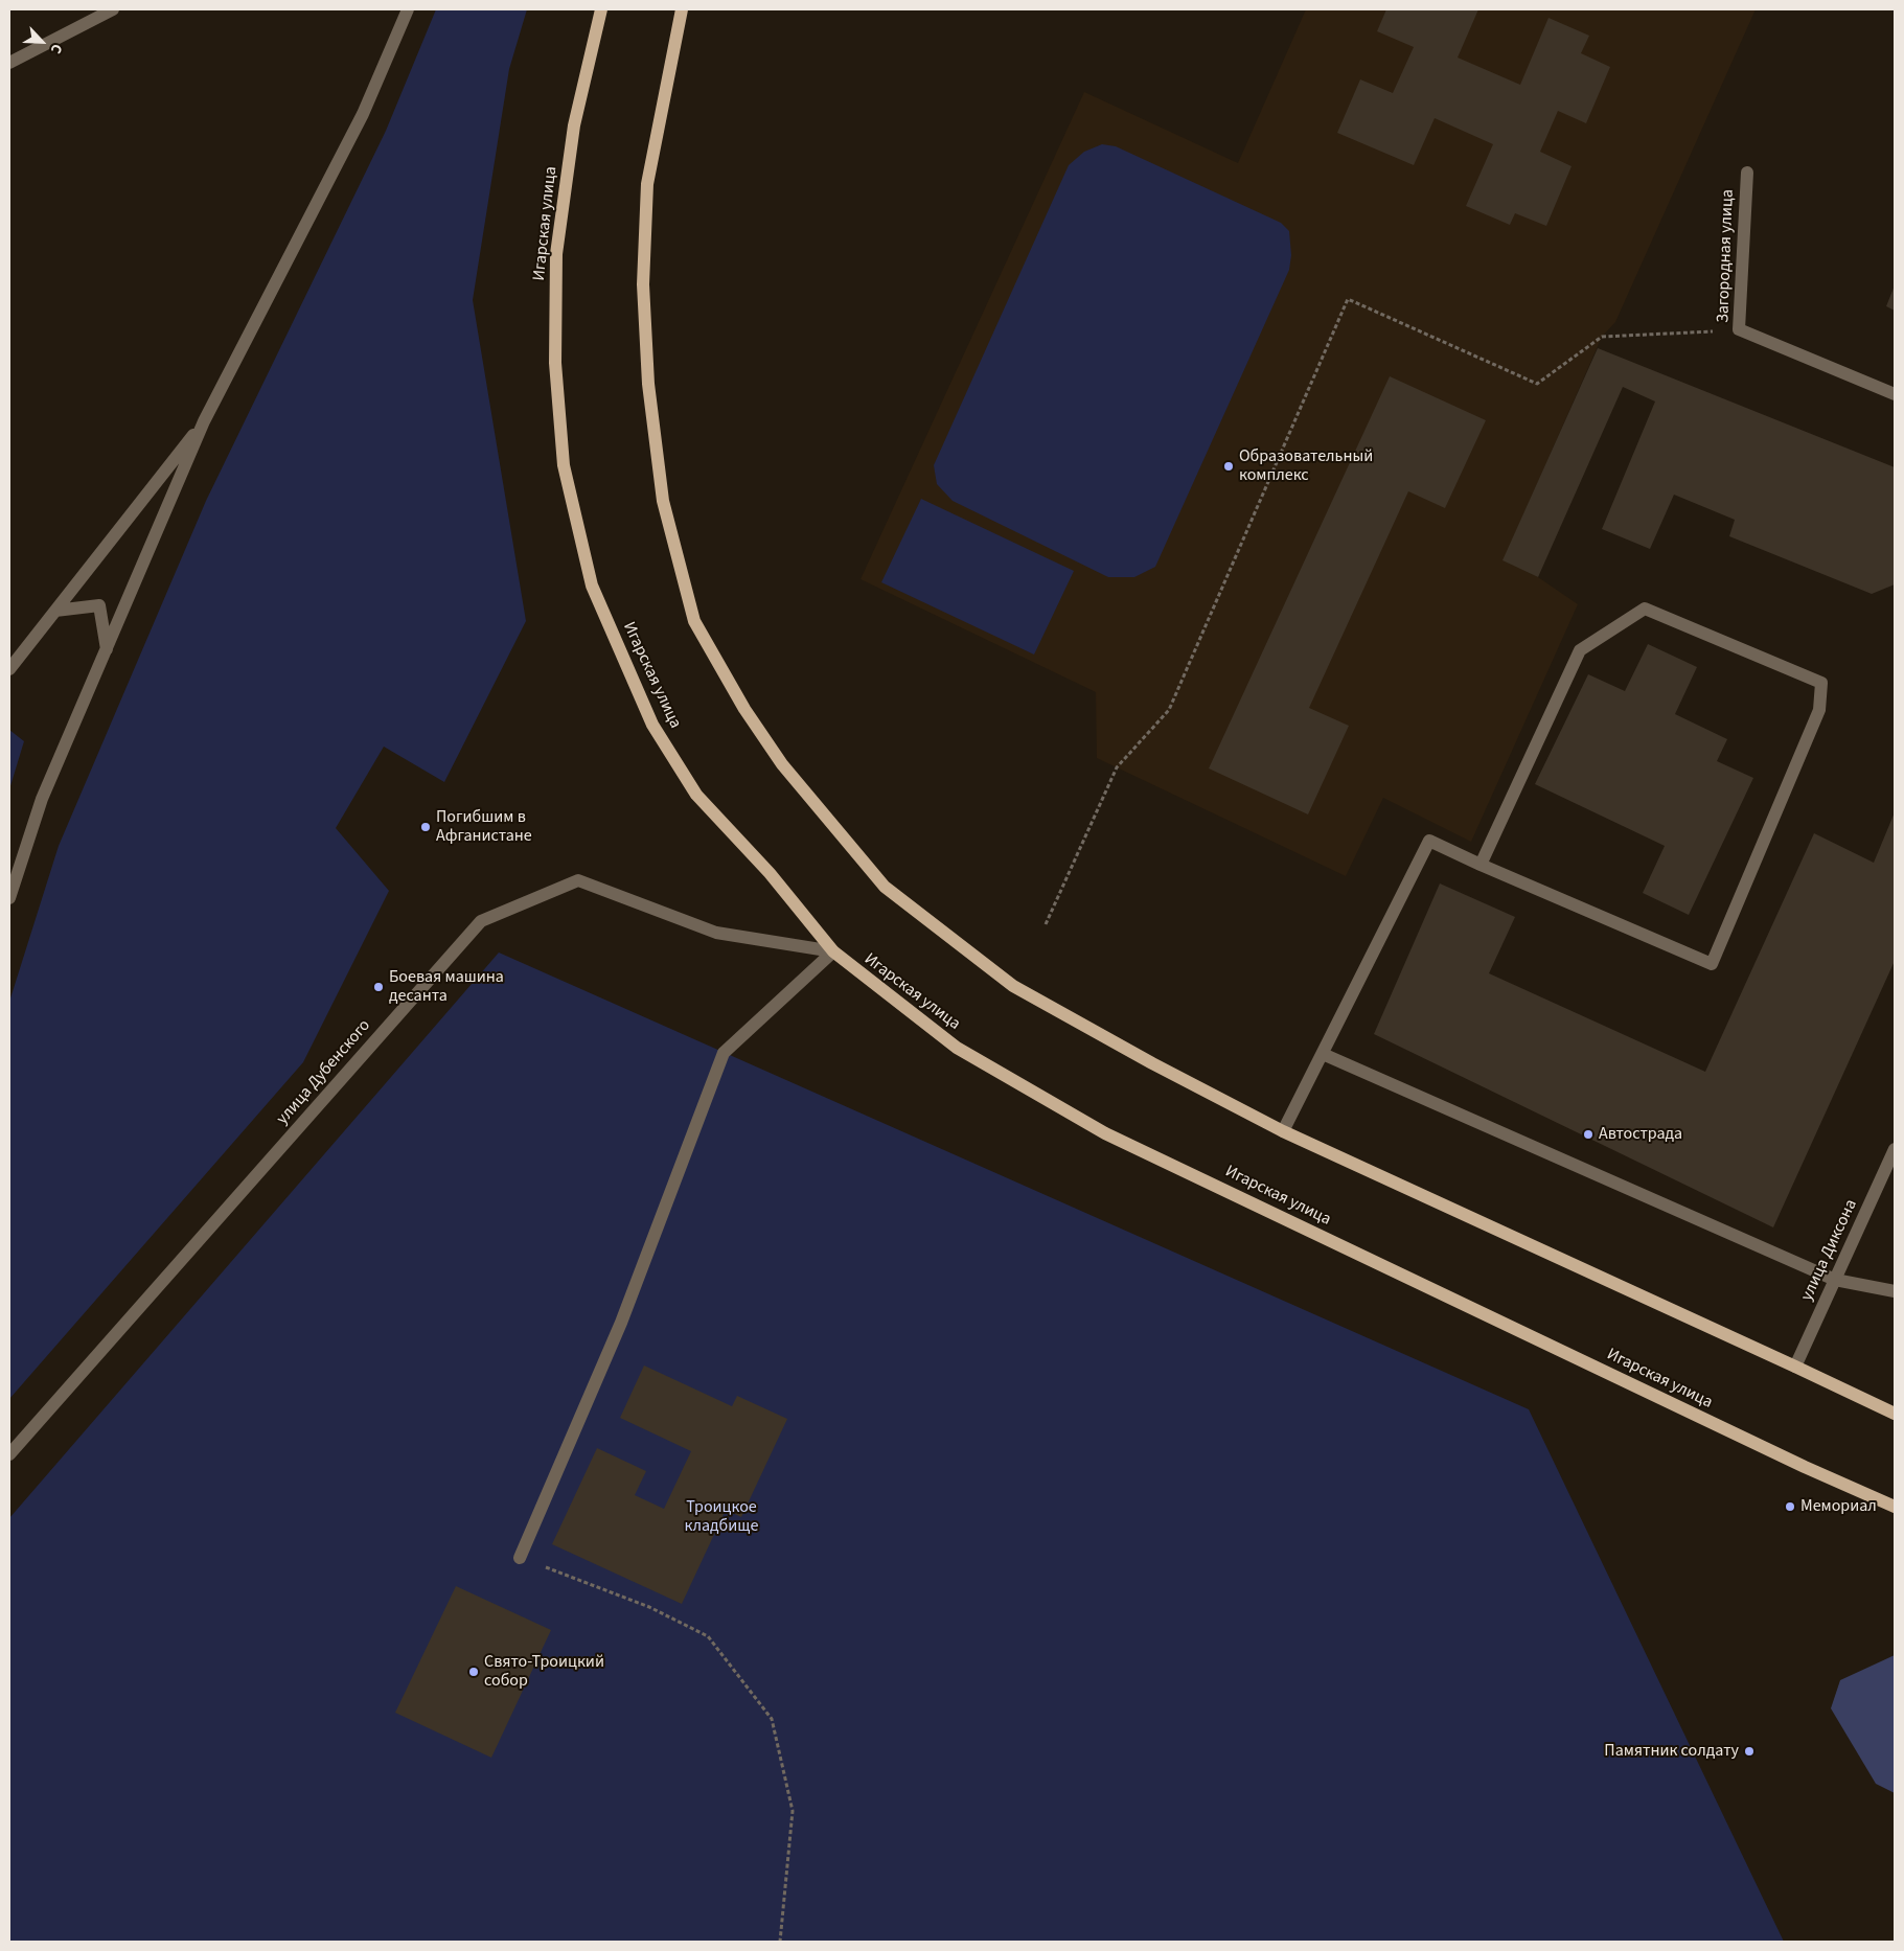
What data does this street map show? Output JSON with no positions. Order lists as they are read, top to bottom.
{
  "streets": {
    "main road": ["Игарская улица"],
    "street": ["Загородная улица", "улица Дубенского", "улица Диксона"]
  },
  "crossings": [
    ["Игарская улица", "улица Дубенского"]
  ],
  "parks": ["Троицкое кладбище"],
  "places": [
    "Образовательный комплекс",
    "Погибшим в Афганистане",
    "Боевая машина десанта",
    "Автострада",
    "Мемориал",
    "Свято-Троицкий собор",
    "Памятник солдату"
  ],
  "north": "bottom right"
}
